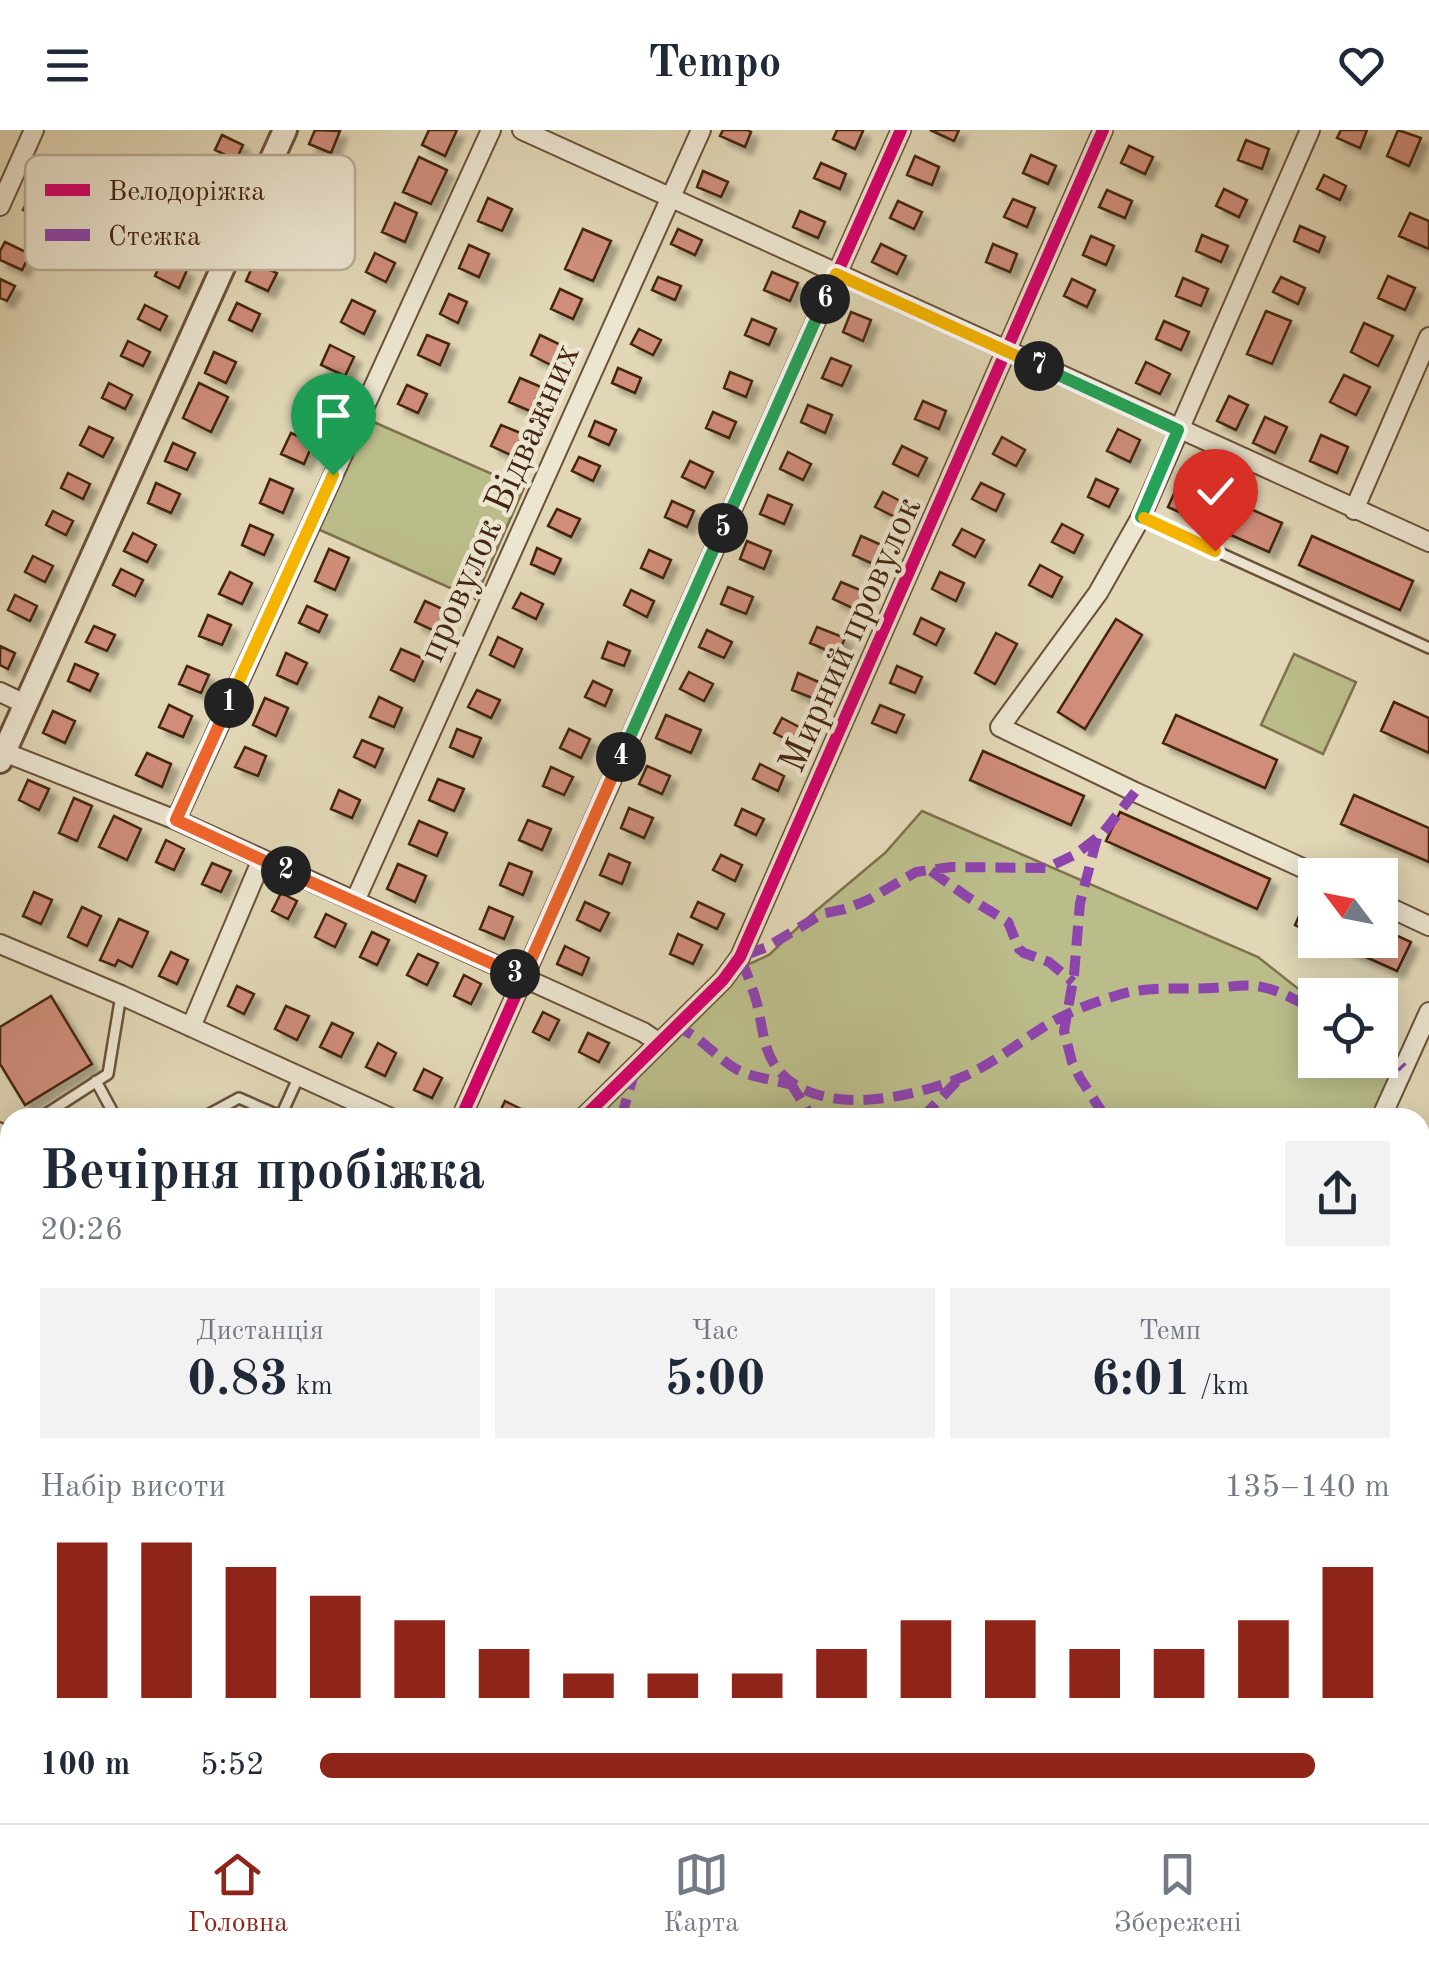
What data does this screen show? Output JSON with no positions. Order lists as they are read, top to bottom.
{
  "streets": {
    "street": ["провулок Відважних", "Мирний провулок"]
  },
  "legend": ["Велодоріжка", "Стежка"],
  "north": "top left",
  "page": {
    "header": "Tempo",
    "pins": [
      "6",
      "7",
      "5",
      "1",
      "4",
      "2",
      "3"
    ],
    "heading": ["Вечірня пробіжка", "20:26"],
    "stats": [
      ["Дистанція", "0.83 km"],
      ["Час", "5:00"],
      ["Темп", "6:01 /km"]
    ],
    "chart": ["Набір висоти", "135–140 m"],
    "list": [
      {
        "name": "100 m",
        "note": "5:52"
      }
    ],
    "tabs": ["Головна", "Карта", "Збережені"]
  }
}
